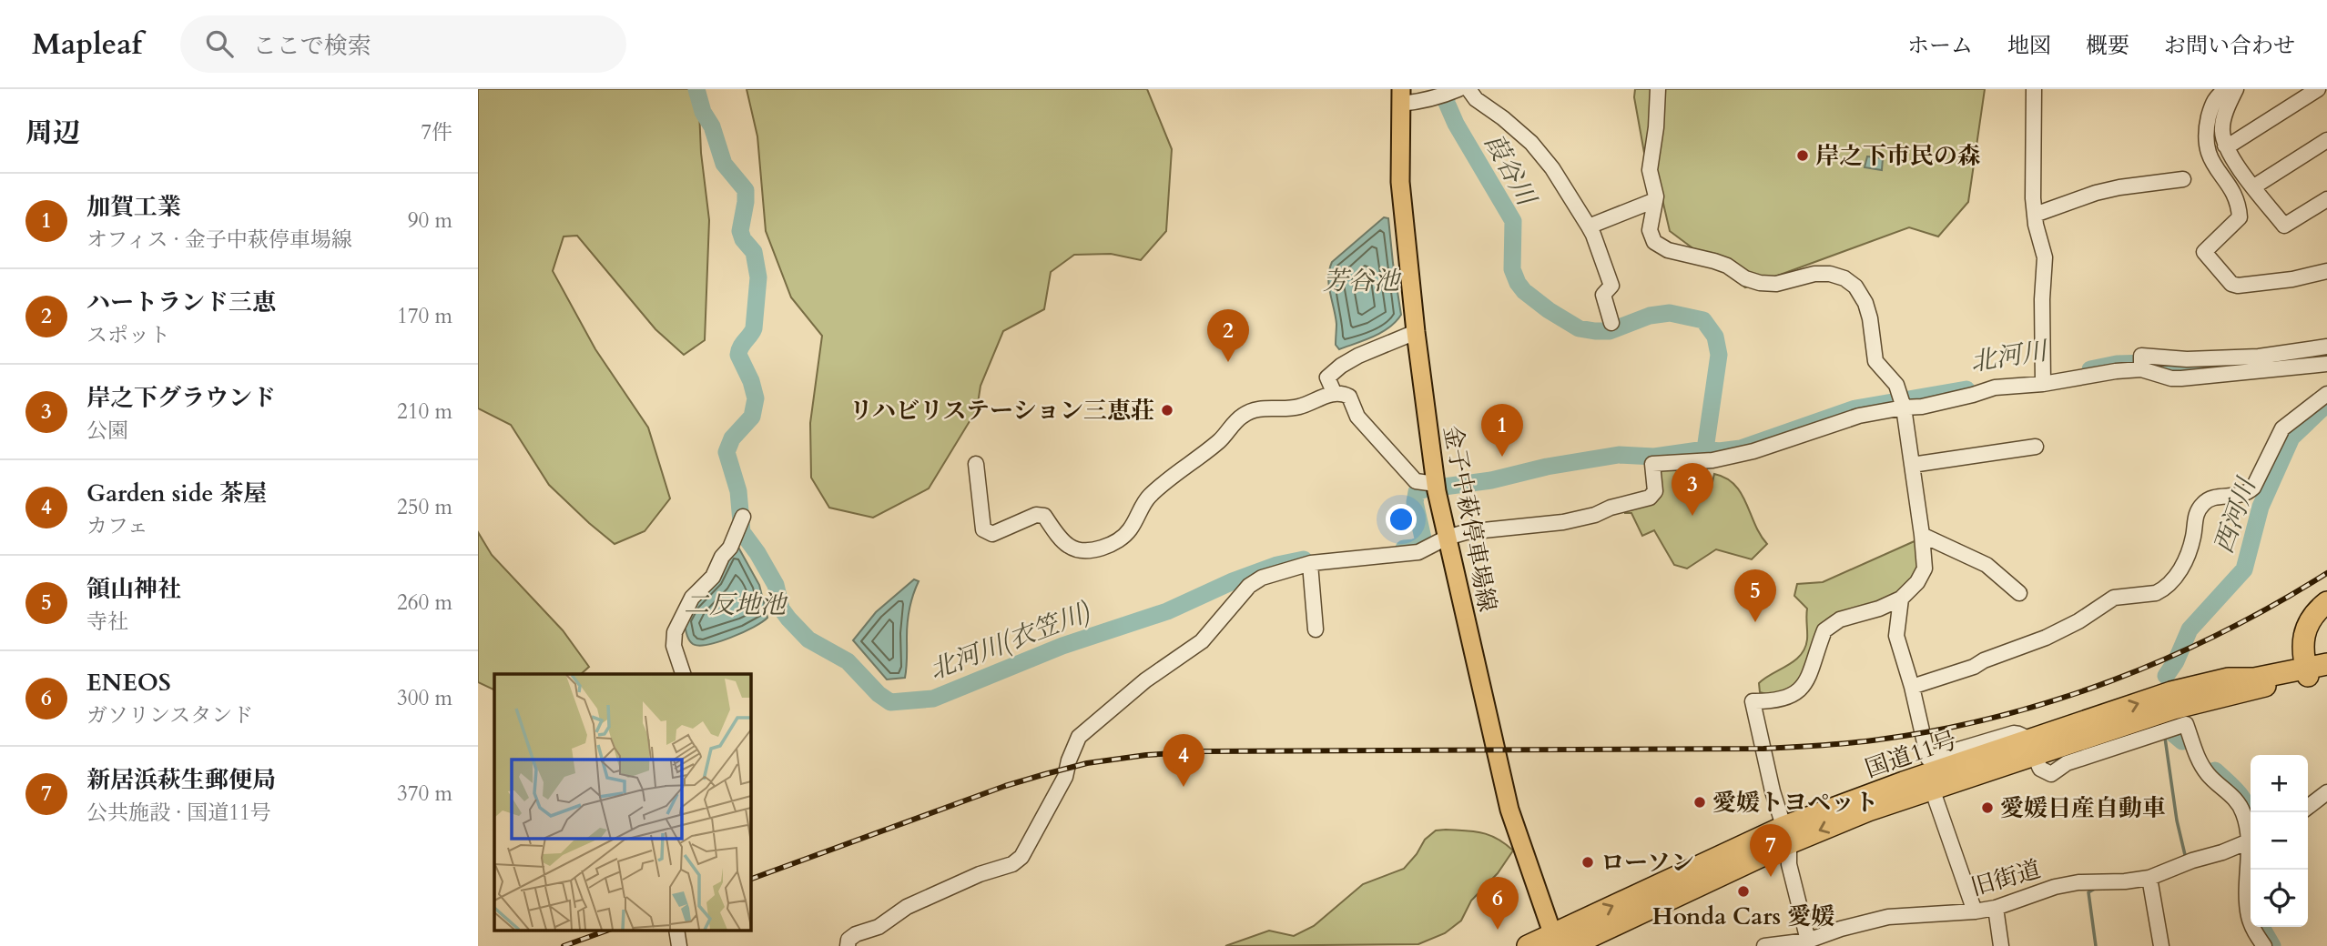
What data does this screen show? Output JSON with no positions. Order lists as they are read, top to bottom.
{
  "streets": {
    "highway": ["国道11号"],
    "main road": ["金子中萩停車場線"],
    "street": ["旧街道"]
  },
  "crossings": [
    ["金子中萩停車場線", "国道11号"]
  ],
  "water": [
    "葭谷川",
    "芳谷池",
    "北河川",
    "西河川",
    "二反地池",
    "北河川(衣笠川)"
  ],
  "places": [
    "岸之下市民の森",
    "リハビリステーション三恵荘",
    "愛媛トヨペット",
    "愛媛日産自動車",
    "ローソン",
    "Honda Cars 愛媛"
  ],
  "page": {
    "header": "Mapleaf",
    "search": "ここで検索",
    "nav": [
      "ホーム",
      "地図",
      "概要",
      "お問い合わせ"
    ],
    "heading": ["周辺", "7件"],
    "list": [
      {
        "mark": "1",
        "name": "加賀工業",
        "note": "オフィス · 金子中萩停車場線",
        "value": "90 m"
      },
      {
        "mark": "2",
        "name": "ハートランド三恵",
        "note": "スポット",
        "value": "170 m"
      },
      {
        "mark": "3",
        "name": "岸之下グラウンド",
        "note": "公園",
        "value": "210 m"
      },
      {
        "mark": "4",
        "name": "Garden side 茶屋",
        "note": "カフェ",
        "value": "250 m"
      },
      {
        "mark": "5",
        "name": "領山神社",
        "note": "寺社",
        "value": "260 m"
      },
      {
        "mark": "6",
        "name": "ENEOS",
        "note": "ガソリンスタンド",
        "value": "300 m"
      },
      {
        "mark": "7",
        "name": "新居浜萩生郵便局",
        "note": "公共施設 · 国道11号",
        "value": "370 m"
      }
    ],
    "pins": [
      "2",
      "1",
      "3",
      "5",
      "4",
      "7",
      "6"
    ],
    "map_buttons": ["+", "−"]
  }
}
